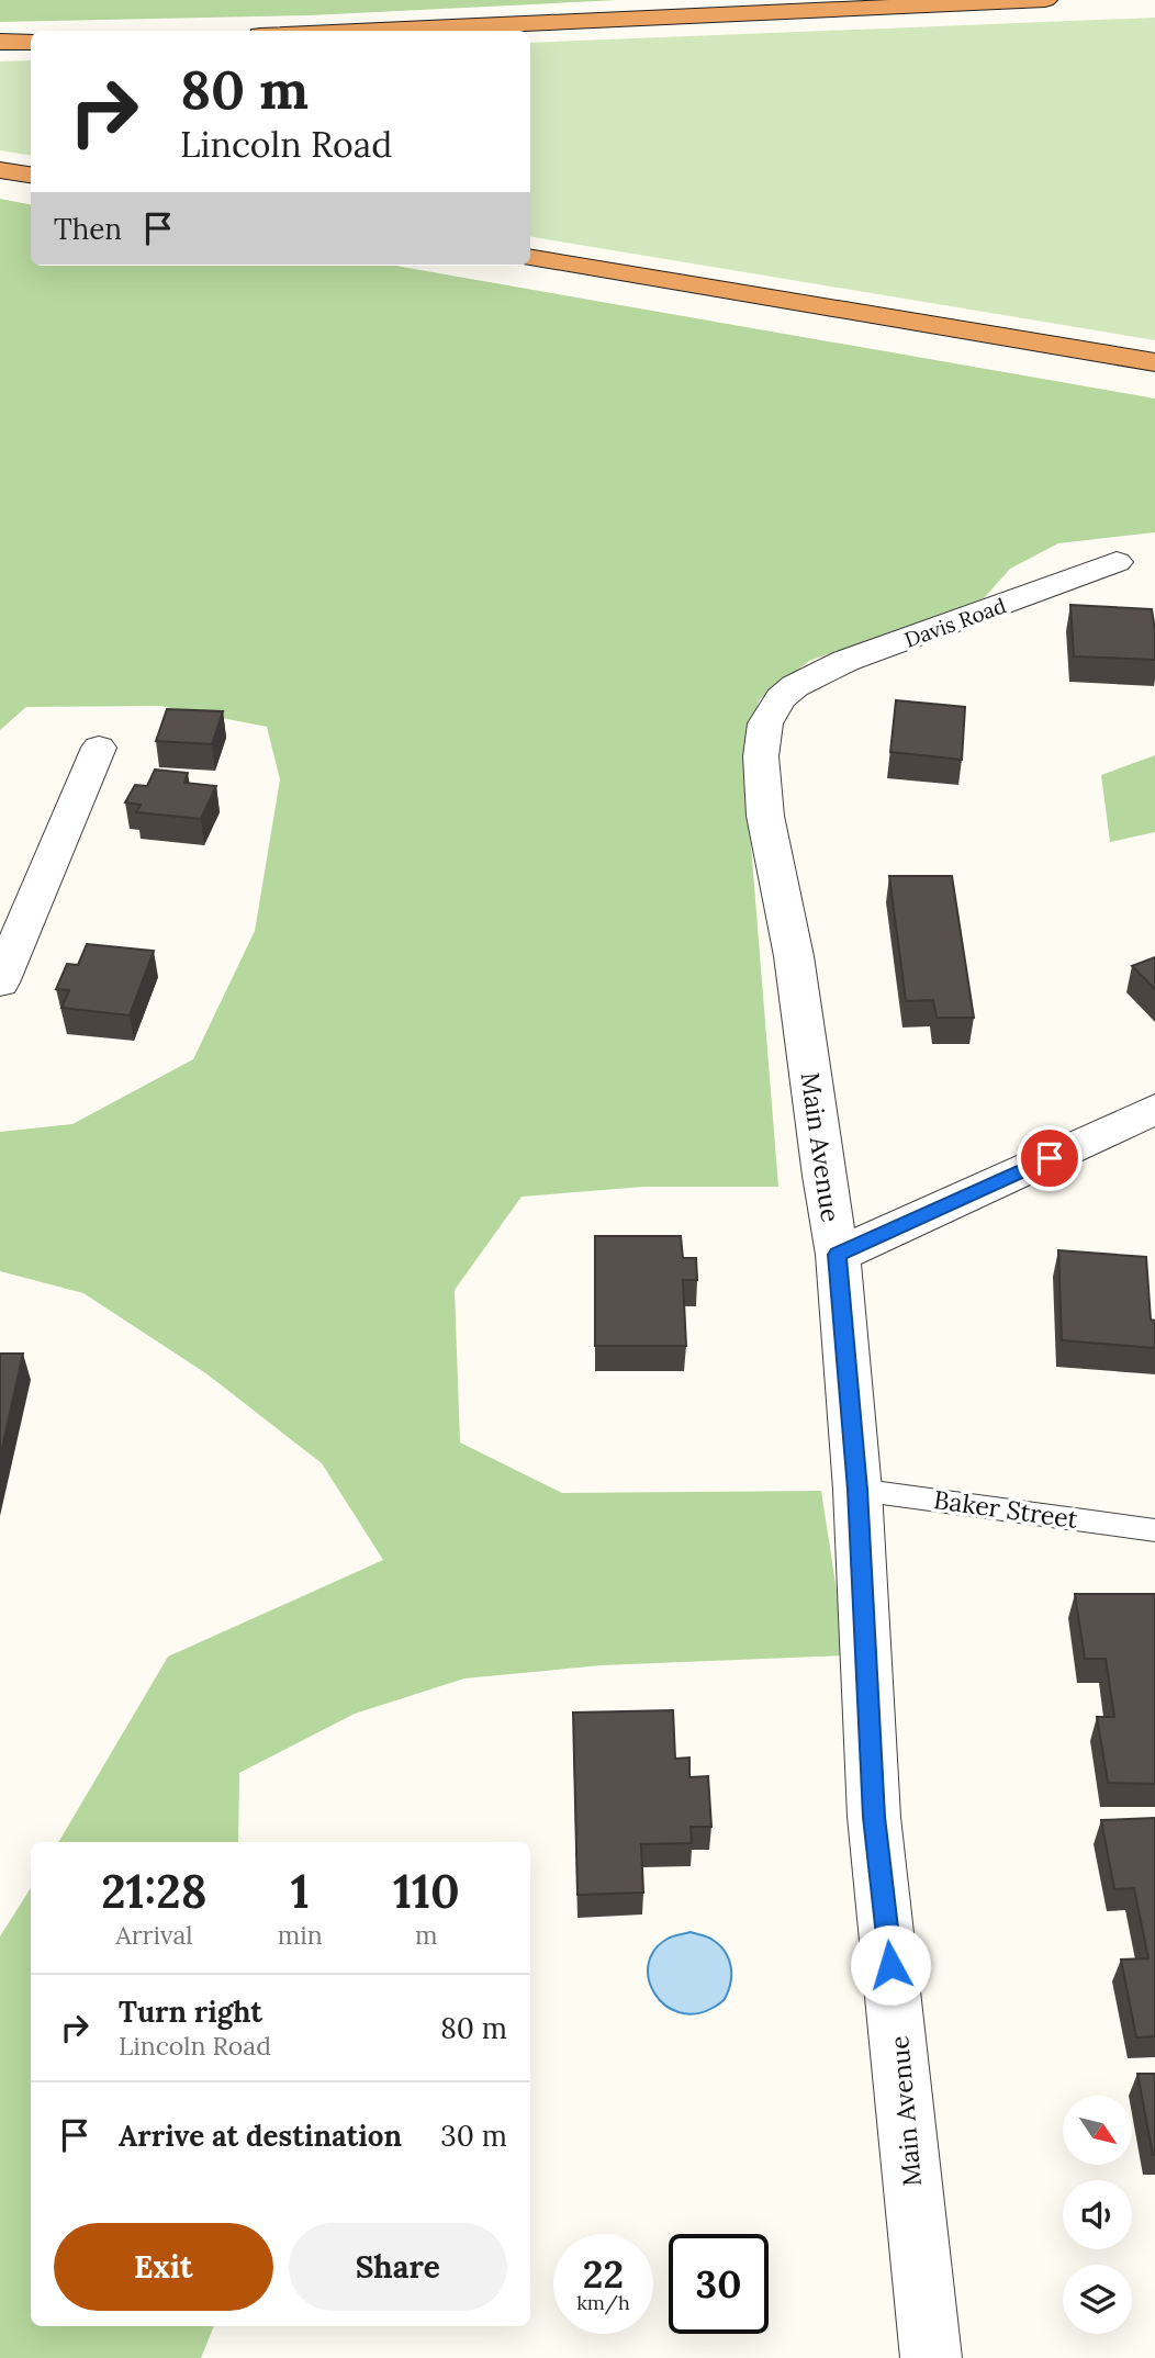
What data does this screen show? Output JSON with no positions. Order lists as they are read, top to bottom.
{
  "streets": {
    "street": ["Davis Road", "Main Avenue"],
    "lane": ["Baker Street"]
  },
  "crossings": [
    ["Davis Road", "Main Avenue"],
    ["Main Avenue", "Baker Street"]
  ],
  "north": "bottom right",
  "page": {
    "turn": ["80 m", "Lincoln Road"],
    "then": "Then",
    "eta": [
      "21:28",
      "Arrival",
      "1",
      "min",
      "110",
      "m"
    ],
    "list": [
      {
        "name": "Turn right",
        "note": "Lincoln Road",
        "value": "80 m"
      },
      {
        "name": "Arrive at destination",
        "value": "30 m"
      }
    ],
    "buttons": ["Exit", "Share"],
    "speed": "22 km/h",
    "limit": "30"
  }
}
